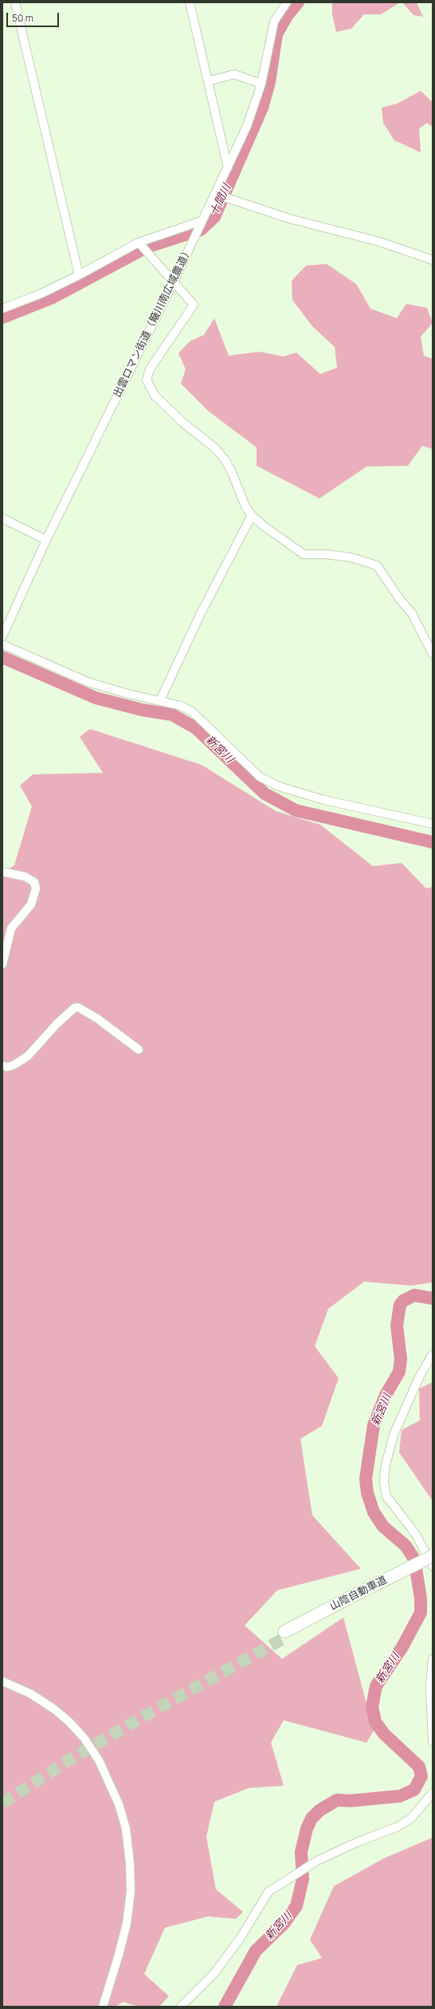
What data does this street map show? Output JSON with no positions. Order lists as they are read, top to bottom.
{
  "streets": {
    "highway": ["山陰自動車道"],
    "street": ["出雲ロマン街道（簸川南広域農道）"]
  },
  "water": ["十間川", "新宮川"],
  "scale_bar": "50 m"
}
